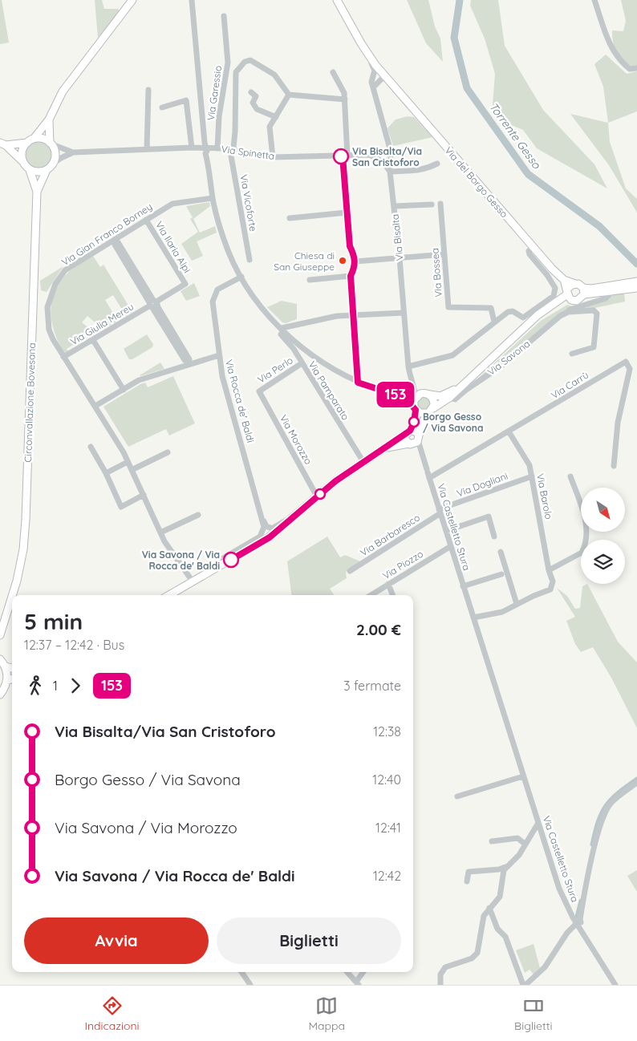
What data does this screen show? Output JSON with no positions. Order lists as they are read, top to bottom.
{
  "streets": {
    "main road": [
      "Via del Borgo Gesso",
      "Via Bisalta",
      "Via Savona",
      "Circonvallazione Bovesana"
    ],
    "street": [
      "Via Garessio",
      "Via Spinetta",
      "Via Vicoforte",
      "Via Gian Franco Borney",
      "Via Ilaria Alpi",
      "Via Bossea",
      "Via Giulia Mereu",
      "Via Perlo",
      "Via Carrù",
      "Via Pamparato",
      "Via Rocca de' Baldi",
      "Via Morozzo",
      "Via Dogliani",
      "Via Barolo",
      "Via Castelletto Stura",
      "Via Barbaresco",
      "Via Piozzo"
    ]
  },
  "crossings": [
    ["Via Garessio", "Via Spinetta"],
    ["Via Spinetta", "Via Vicoforte"],
    ["Via Spinetta", "Via Bisalta"],
    ["Via Spinetta", "Circonvallazione Bovesana"],
    ["Via del Borgo Gesso", "Via Bisalta"],
    ["Via del Borgo Gesso", "Via Savona"],
    ["Via Gian Franco Borney", "Via Ilaria Alpi"],
    ["Via Gian Franco Borney", "Via Giulia Mereu"],
    ["Via Bisalta", "Via Savona"],
    ["Via Ilaria Alpi", "Via Giulia Mereu"],
    ["Via Perlo", "Via Pamparato"],
    ["Via Perlo", "Via Morozzo"],
    ["Via Carrù", "Via Barolo"],
    ["Via Carrù", "Via Castelletto Stura"],
    ["Via Dogliani", "Via Barolo"],
    ["Via Dogliani", "Via Castelletto Stura"],
    ["Via Dogliani", "Via Barbaresco"],
    ["Via Barolo", "Via Castelletto Stura"],
    ["Via Castelletto Stura", "Via Barbaresco"],
    ["Via Castelletto Stura", "Via Piozzo"]
  ],
  "water": ["Torrente Gesso"],
  "places": [
    "Via Bisalta/Via San Cristoforo",
    "Chiesa di San Giuseppe",
    "Borgo Gesso / Via Savona",
    "Via Savona / Via Rocca de' Baldi"
  ],
  "lines": ["bus line 153"],
  "north": "bottom right",
  "page": {
    "on_map": "153",
    "heading": ["5 min", "12:37 – 12:42 · Bus", "2.00 €"],
    "legs": ["1", "153", "3 fermate"],
    "list": [
      {
        "name": "Via Bisalta/Via San Cristoforo",
        "value": "12:38"
      },
      {
        "name": "Borgo Gesso / Via Savona",
        "value": "12:40"
      },
      {
        "name": "Via Savona / Via Morozzo",
        "value": "12:41"
      },
      {
        "name": "Via Savona / Via Rocca de' Baldi",
        "value": "12:42"
      }
    ],
    "buttons": ["Avvia", "Biglietti"],
    "tabs": ["Indicazioni", "Mappa", "Biglietti"]
  }
}
